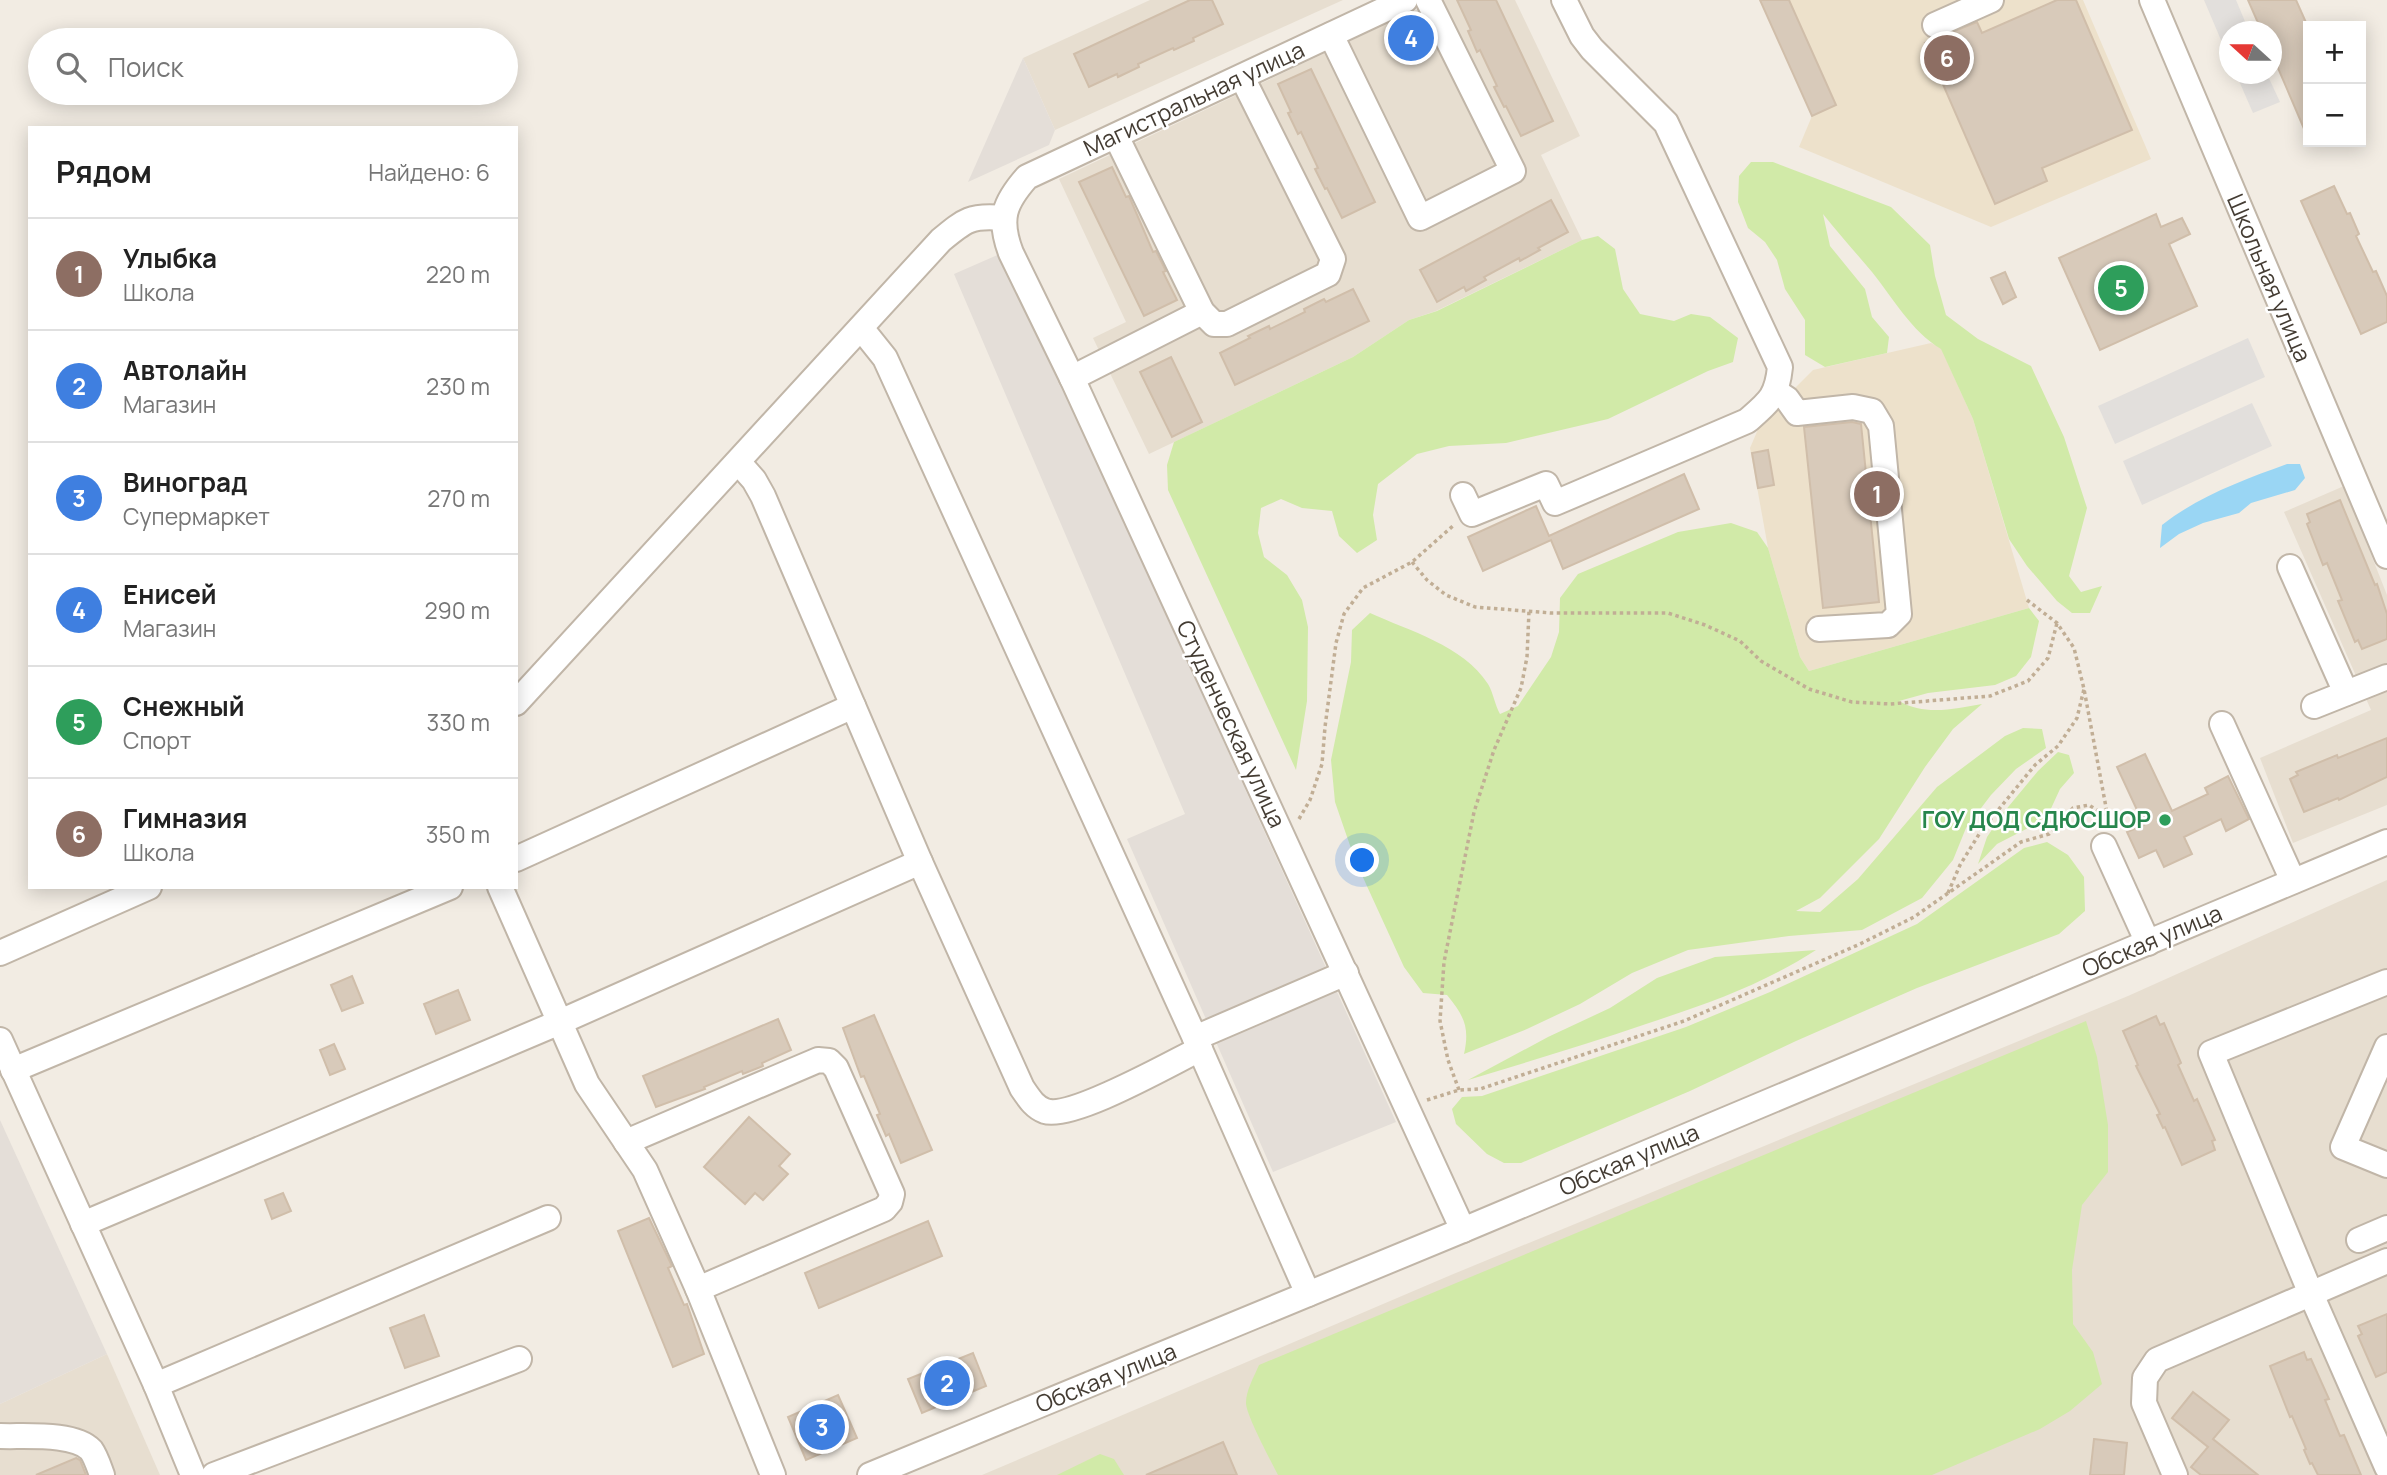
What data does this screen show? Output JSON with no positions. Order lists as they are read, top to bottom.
{
  "streets": {
    "street": [
      "Магистральная улица",
      "Школьная улица",
      "Студенческая улица",
      "Обская улица"
    ]
  },
  "crossings": [
    ["Магистральная улица", "Студенческая улица"],
    ["Студенческая улица", "Обская улица"]
  ],
  "places": ["ГОУ ДОД СДЮСШОР"],
  "north": "left",
  "page": {
    "pins": [
      "4",
      "6",
      "5",
      "1",
      "2",
      "3"
    ],
    "map_buttons": ["+", "−"],
    "search": "Поиск",
    "heading": ["Рядом", "Найдено: 6"],
    "list": [
      {
        "mark": "1",
        "name": "Улыбка",
        "note": "Школа",
        "value": "220 m"
      },
      {
        "mark": "2",
        "name": "Автолайн",
        "note": "Магазин",
        "value": "230 m"
      },
      {
        "mark": "3",
        "name": "Виноград",
        "note": "Супермаркет",
        "value": "270 m"
      },
      {
        "mark": "4",
        "name": "Енисей",
        "note": "Магазин",
        "value": "290 m"
      },
      {
        "mark": "5",
        "name": "Снежный",
        "note": "Спорт",
        "value": "330 m"
      },
      {
        "mark": "6",
        "name": "Гимназия",
        "note": "Школа",
        "value": "350 m"
      }
    ]
  }
}
